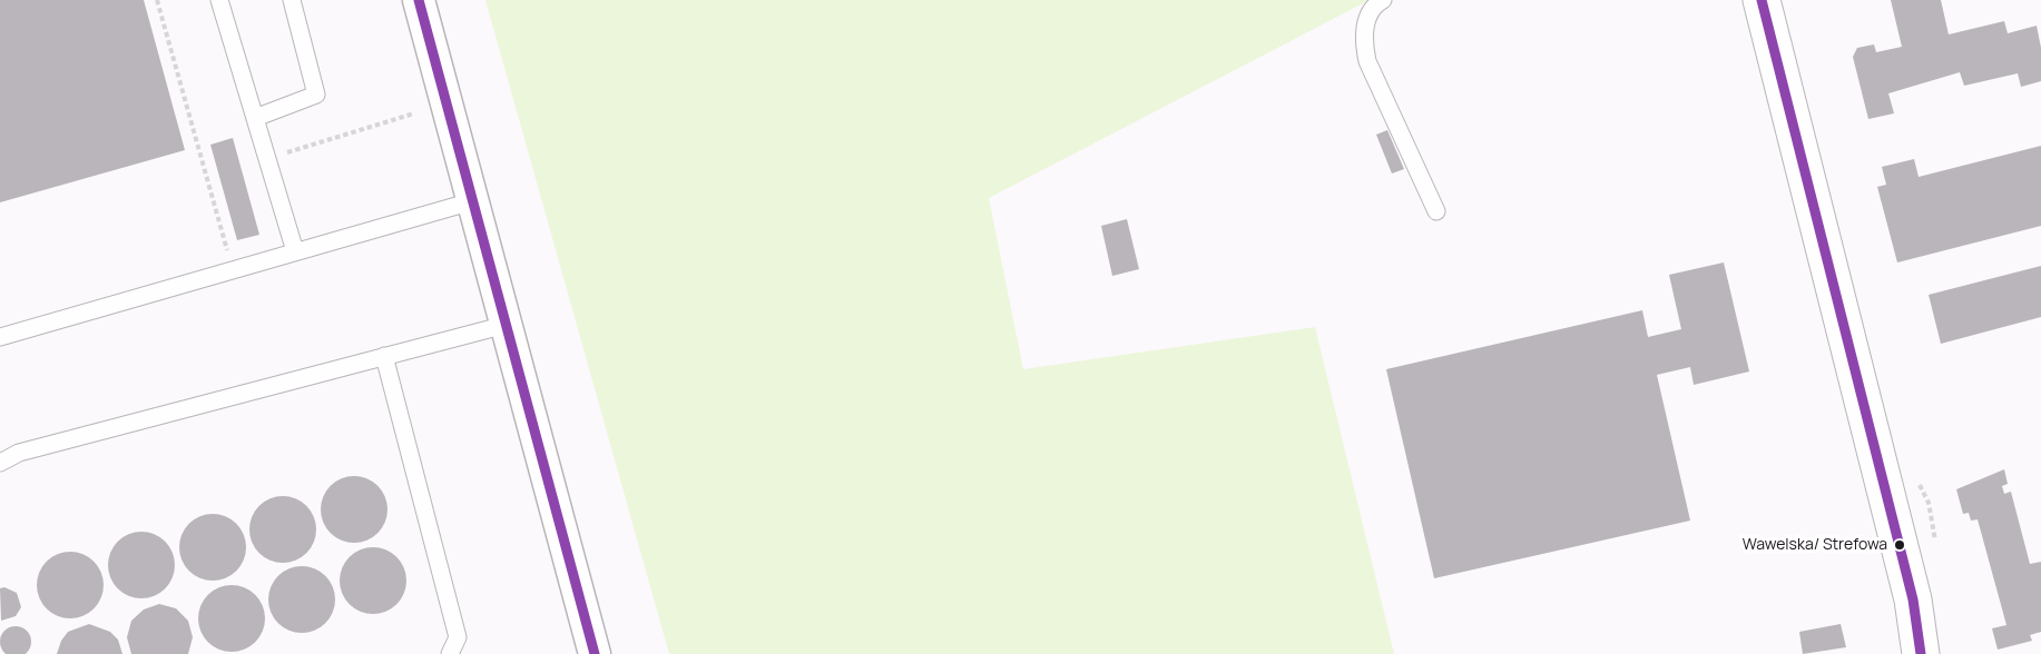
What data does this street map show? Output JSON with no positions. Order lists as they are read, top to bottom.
{
  "places": ["Wawelska/ Strefowa"]
}
